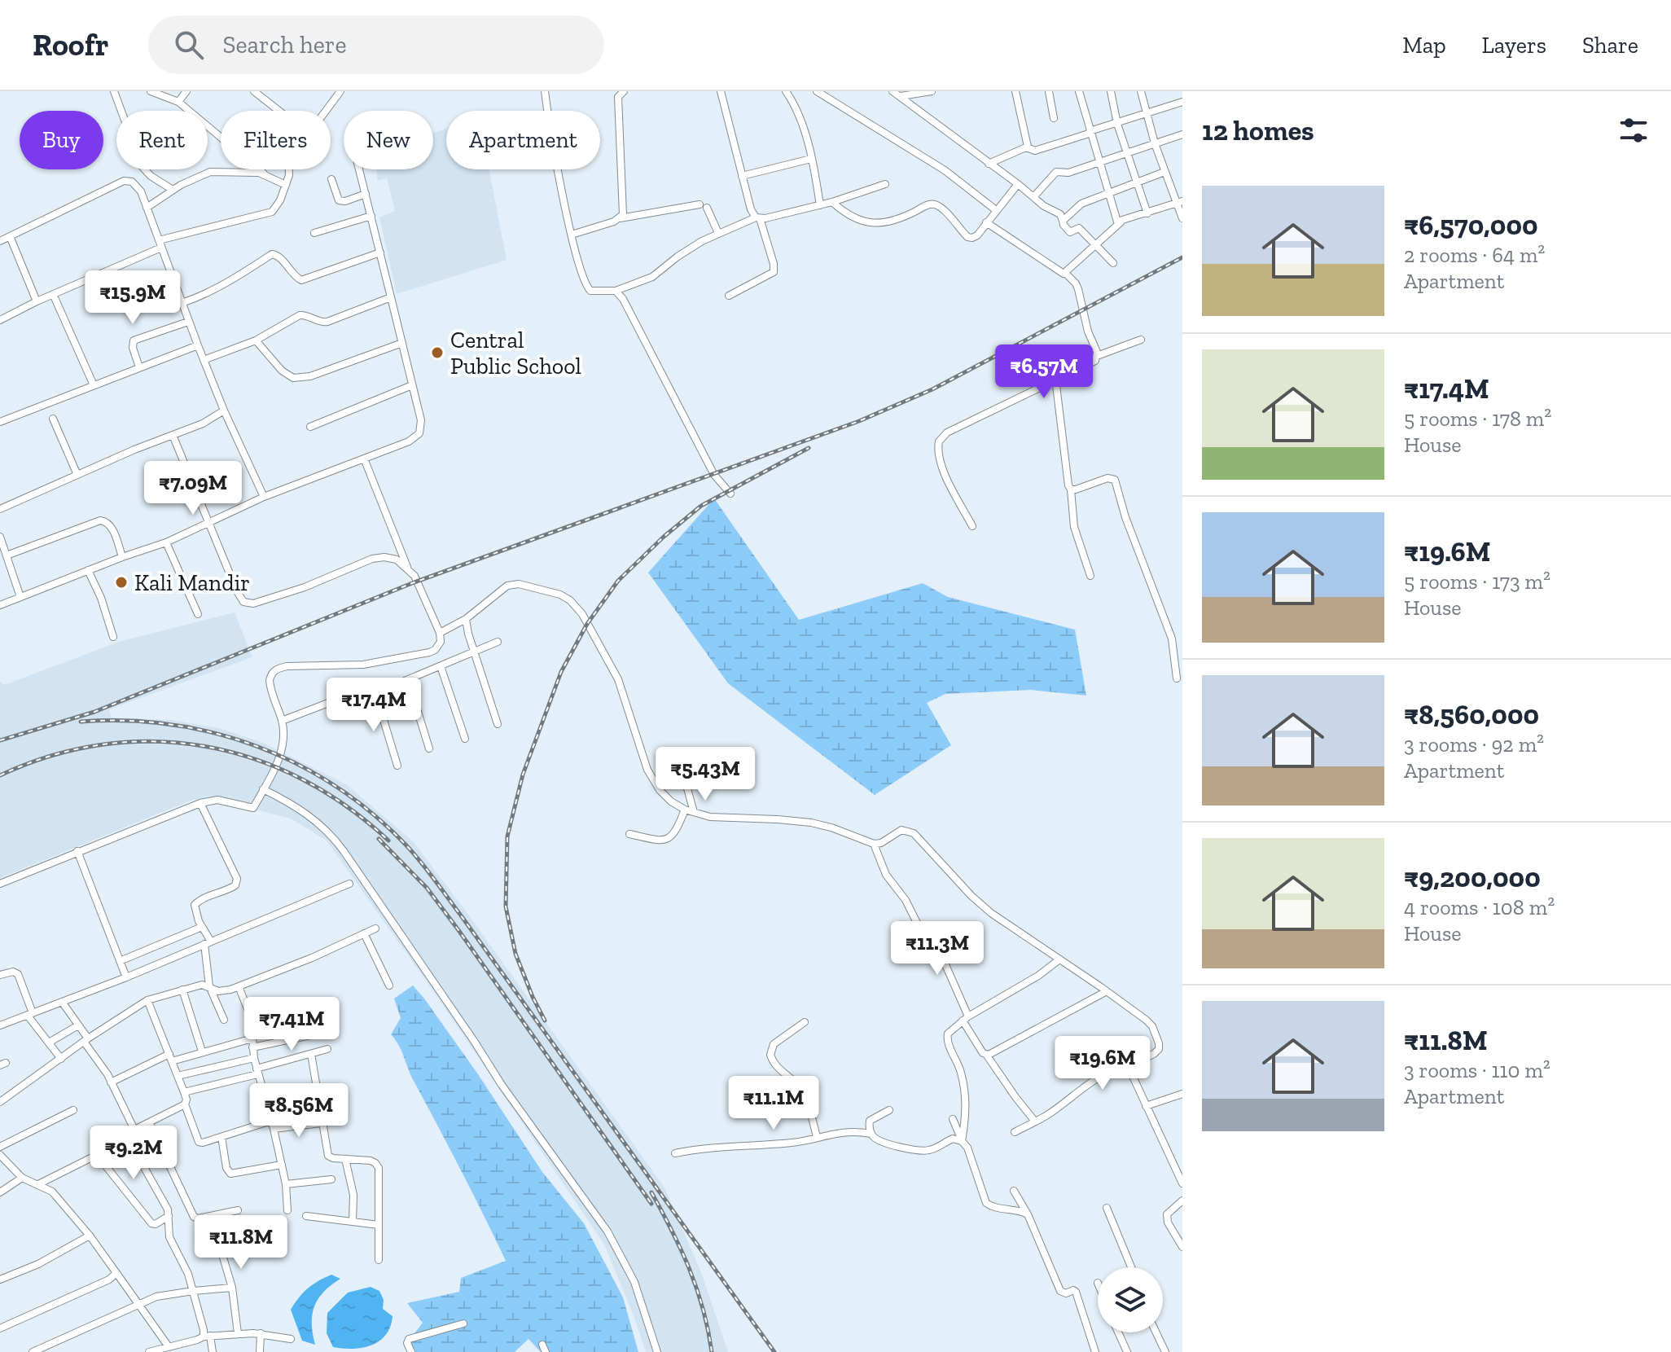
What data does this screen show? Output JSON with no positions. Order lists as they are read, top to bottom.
{
  "places": ["Central Public School", "Kali Mandir"],
  "page": {
    "header": "Roofr",
    "search": "Search here",
    "nav": ["Map", "Layers", "Share"],
    "heading": "12 homes",
    "chip": [
      "Buy",
      "Rent",
      "Filters",
      "New",
      "Apartment"
    ],
    "list": [
      {
        "name": "₹6,570,000",
        "note": "2 rooms · 64 m² · Apartment"
      },
      {
        "name": "₹17.4M",
        "note": "5 rooms · 178 m² · House"
      },
      {
        "name": "₹19.6M",
        "note": "5 rooms · 173 m² · House"
      },
      {
        "name": "₹8,560,000",
        "note": "3 rooms · 92 m² · Apartment"
      },
      {
        "name": "₹9,200,000",
        "note": "4 rooms · 108 m² · House"
      },
      {
        "name": "₹11.8M",
        "note": "3 rooms · 110 m² · Apartment"
      }
    ],
    "price": [
      "₹15.9M",
      "₹6.57M",
      "₹7.09M",
      "₹17.4M",
      "₹5.43M",
      "₹11.3M",
      "₹7.41M",
      "₹19.6M",
      "₹11.1M",
      "₹8.56M",
      "₹9.2M",
      "₹11.8M"
    ]
  }
}
